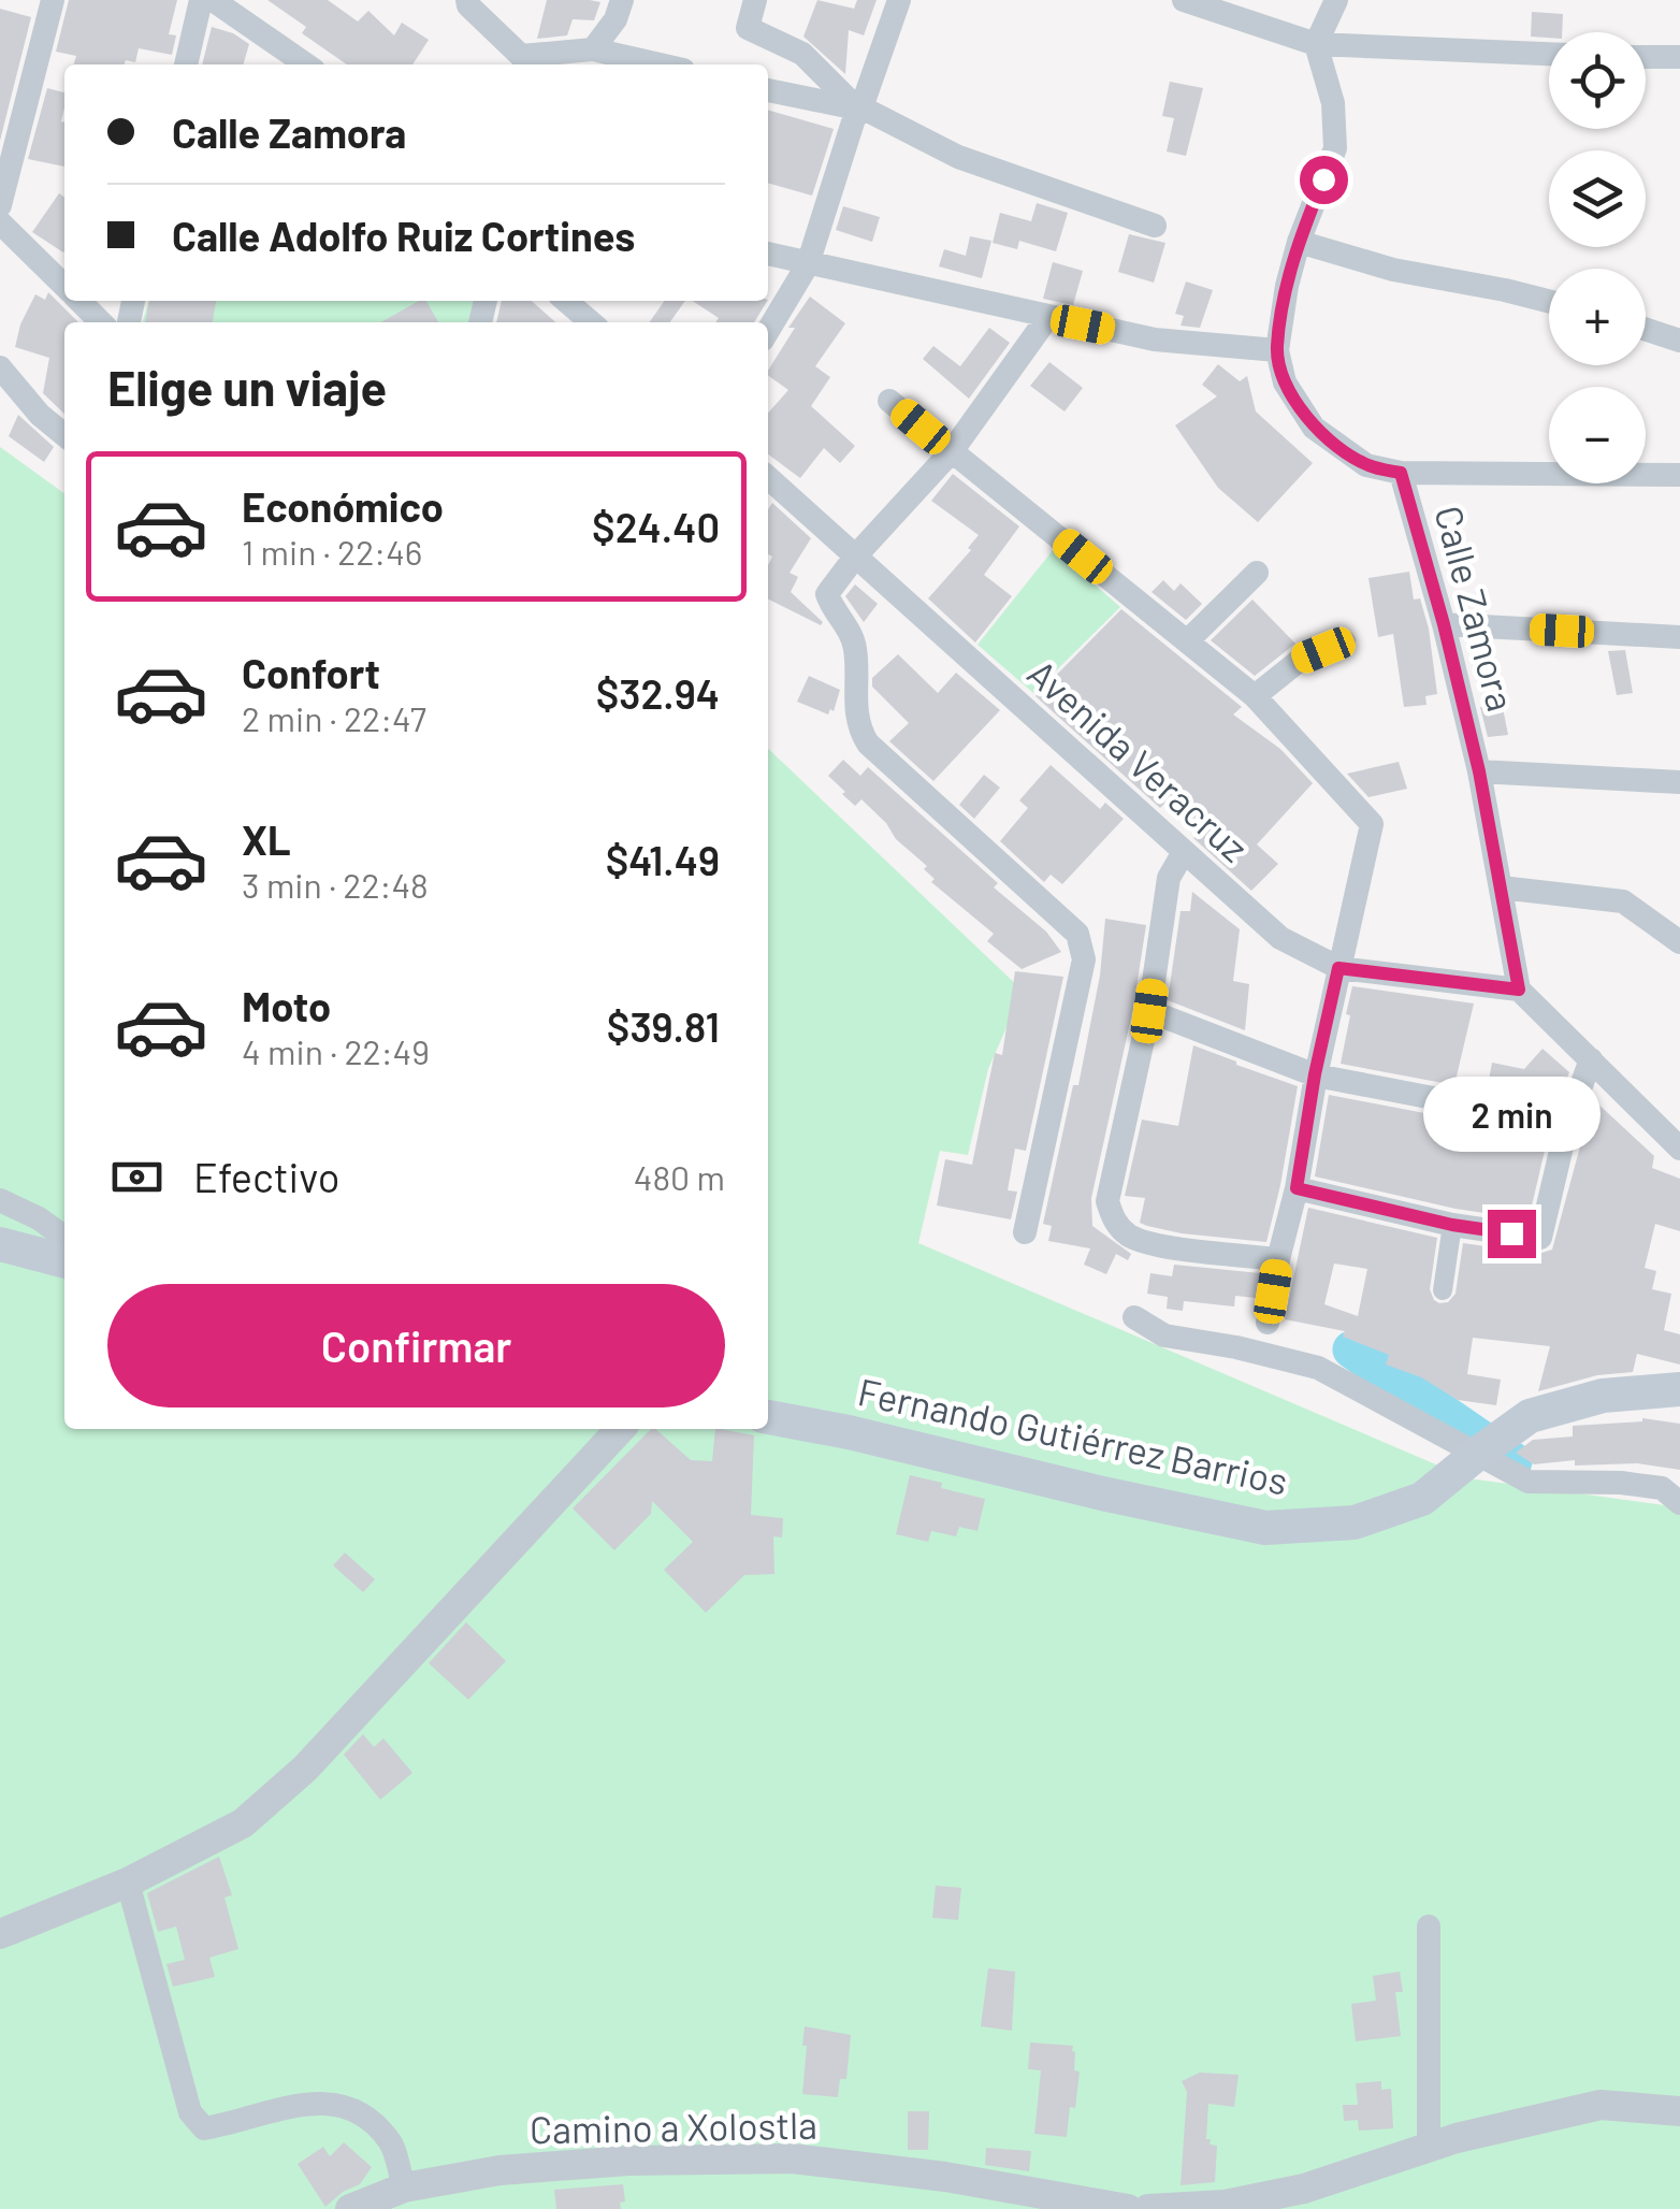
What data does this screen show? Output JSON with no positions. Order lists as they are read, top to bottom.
{
  "streets": {
    "main road": ["Fernando Gutiérrez Barrios"],
    "street": ["Calle Zamora", "Avenida Veracruz", "Camino a Xolostla"]
  },
  "crossings": [
    ["Calle Zamora", "Avenida Veracruz"]
  ],
  "page": {
    "map_buttons": ["+", "−"],
    "banner": ["Calle Zamora", "Calle Adolfo Ruiz Cortines"],
    "heading": "Elige un viaje",
    "list": [
      {
        "name": "Económico",
        "note": "1 min · 22:46",
        "value": "$24.40"
      },
      {
        "name": "Confort",
        "note": "2 min · 22:47",
        "value": "$32.94"
      },
      {
        "name": "XL",
        "note": "3 min · 22:48",
        "value": "$41.49"
      },
      {
        "name": "Moto",
        "note": "4 min · 22:49",
        "value": "$39.81"
      }
    ],
    "bubble": "2 min",
    "pay": ["Efectivo", "480 m"],
    "buttons": "Confirmar"
  }
}
